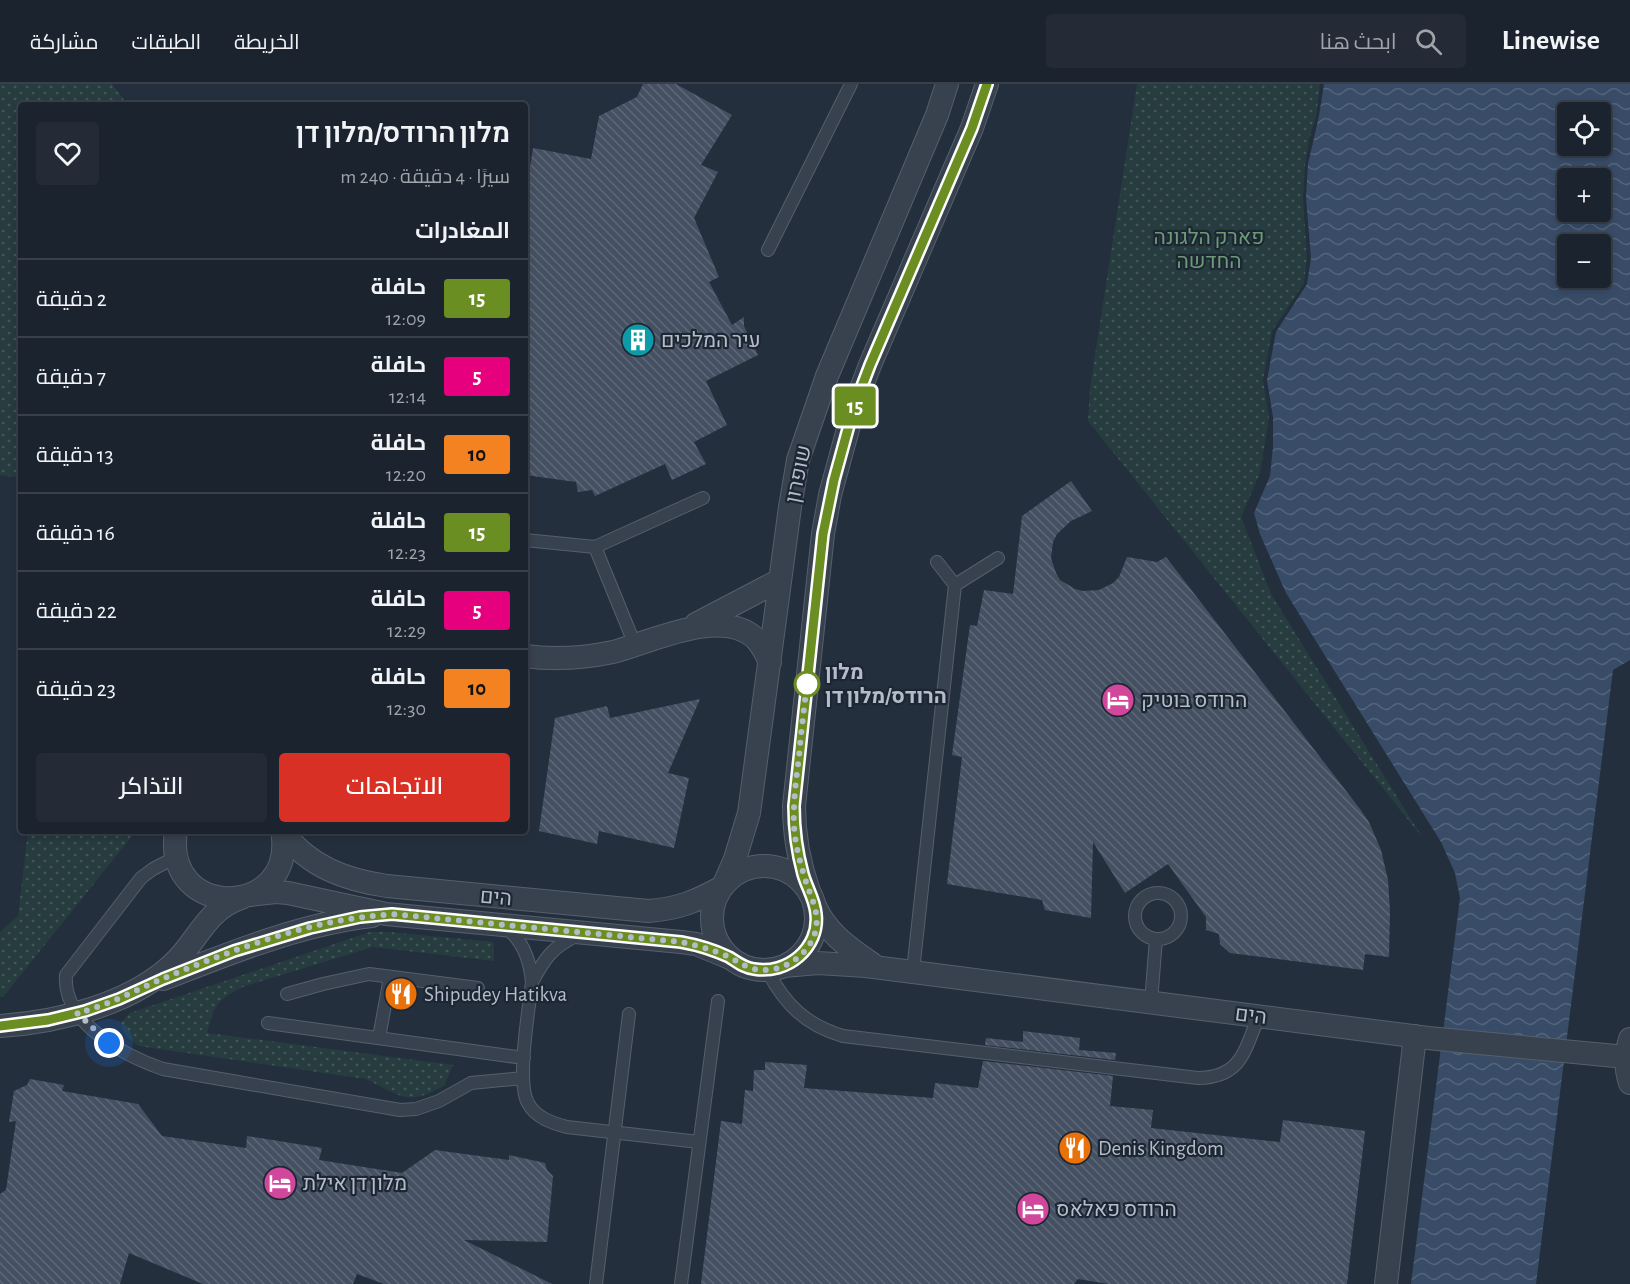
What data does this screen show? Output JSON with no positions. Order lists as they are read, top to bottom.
{
  "streets": {
    "street": ["שופרון", "הים"]
  },
  "crossings": [
    ["שופרון", "הים"]
  ],
  "parks": ["פארק הלגונה החדשה"],
  "places": {
    "building": ["עיר המלכים"],
    "other": ["מלון הרודס/מלון דן"],
    "hotel": ["הרודס בוטיק", "מלון דן אילת", "הרודס פאלאס"],
    "restaurant": ["Shipudey Hatikva", "Denis Kingdom"]
  },
  "lines": ["bus line 15"],
  "page": {
    "header": "Linewise",
    "search": "ابحث هنا",
    "nav": ["الخريطة", "الطبقات", "مشاركة"],
    "on_map": "15",
    "map_buttons": ["+", "−"],
    "heading": [
      ["מלון הרודס/מלון דן", "سيرًا · 4 دقيقة · 240 m"],
      "المغادرات"
    ],
    "list": [
      {
        "mark": "15",
        "name": "حافلة",
        "note": "12:09",
        "value": "2 دقيقة"
      },
      {
        "mark": "5",
        "name": "حافلة",
        "note": "12:14",
        "value": "7 دقيقة"
      },
      {
        "mark": "10",
        "name": "حافلة",
        "note": "12:20",
        "value": "13 دقيقة"
      },
      {
        "mark": "15",
        "name": "حافلة",
        "note": "12:23",
        "value": "16 دقيقة"
      },
      {
        "mark": "5",
        "name": "حافلة",
        "note": "12:29",
        "value": "22 دقيقة"
      },
      {
        "mark": "10",
        "name": "حافلة",
        "note": "12:30",
        "value": "23 دقيقة"
      }
    ],
    "buttons": ["الاتجاهات", "التذاكر"]
  }
}
